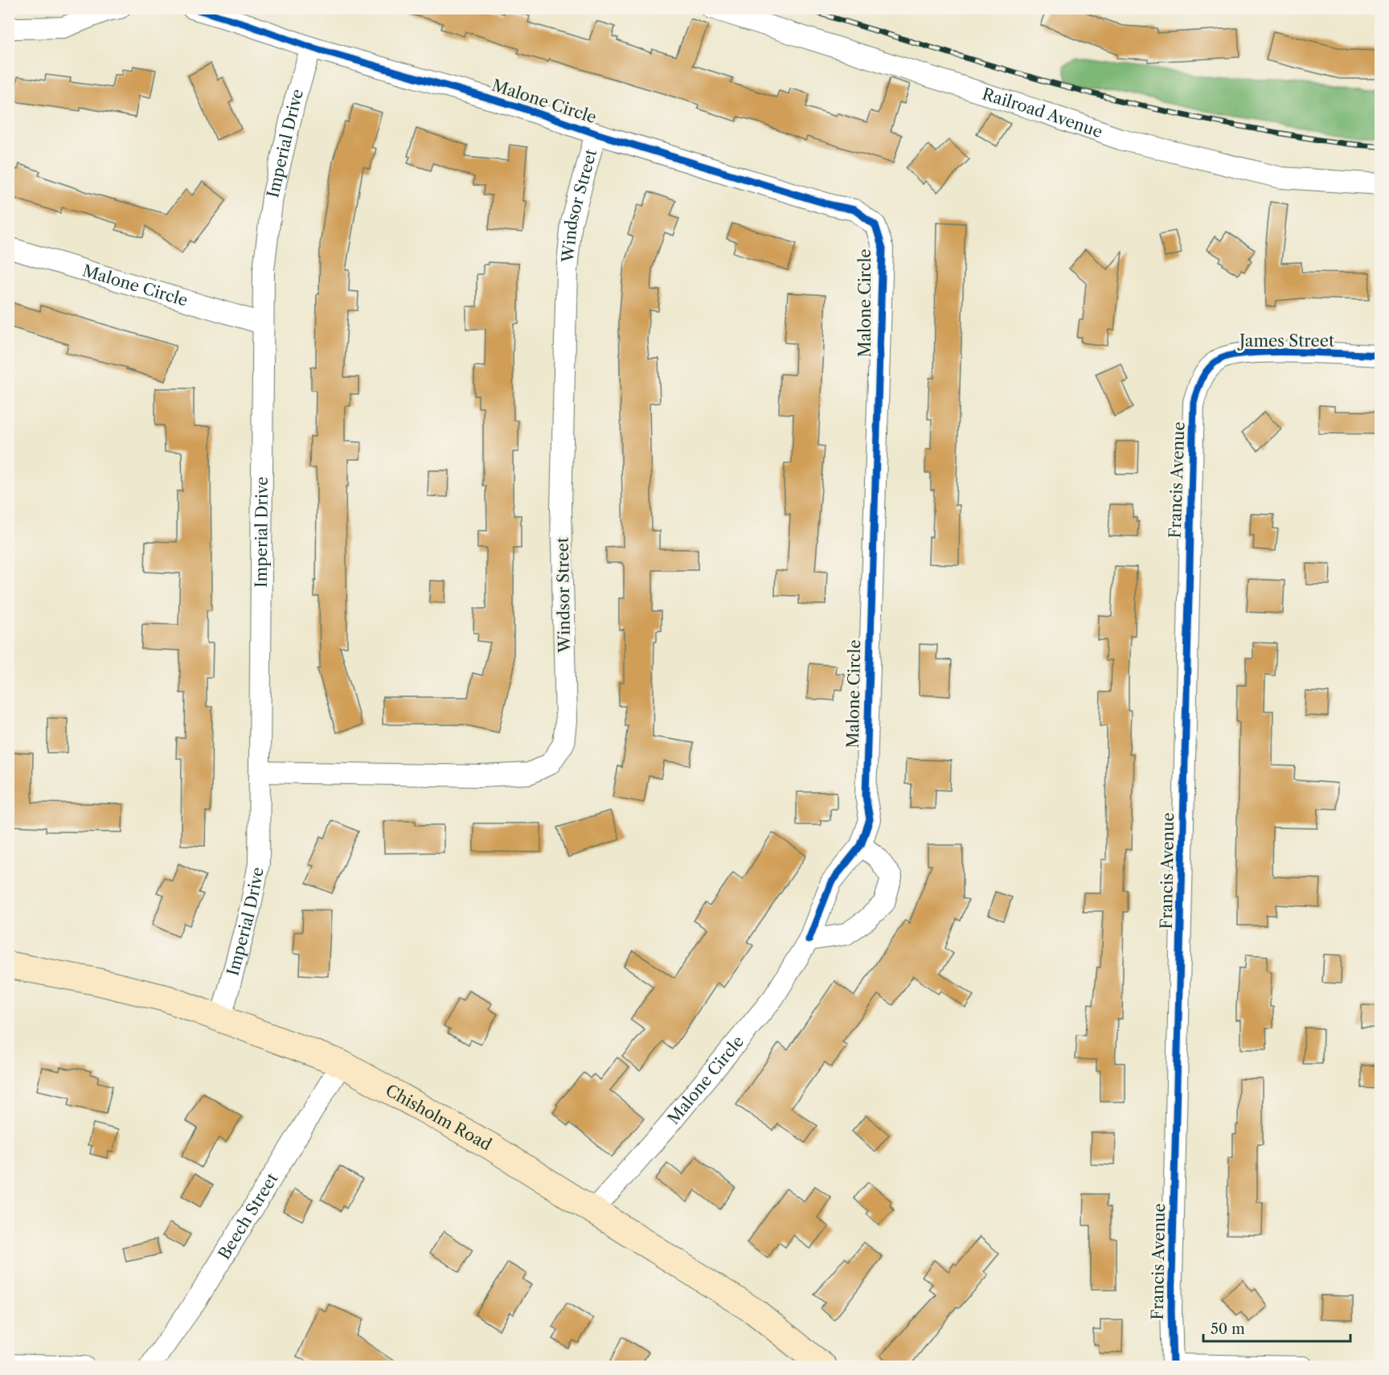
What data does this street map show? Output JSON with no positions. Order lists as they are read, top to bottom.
{
  "streets": {
    "main road": ["Chisholm Road"],
    "street": [
      "Malone Circle",
      "Railroad Avenue",
      "Imperial Drive",
      "Windsor Street",
      "James Street",
      "Francis Avenue",
      "Beech Street"
    ]
  },
  "crossings": [
    ["Malone Circle", "Imperial Drive"],
    ["Malone Circle", "Windsor Street"],
    ["Malone Circle", "Chisholm Road"],
    ["Imperial Drive", "Windsor Street"],
    ["Imperial Drive", "Chisholm Road"],
    ["James Street", "Francis Avenue"],
    ["Chisholm Road", "Beech Street"]
  ],
  "scale_bar": "50 m"
}
